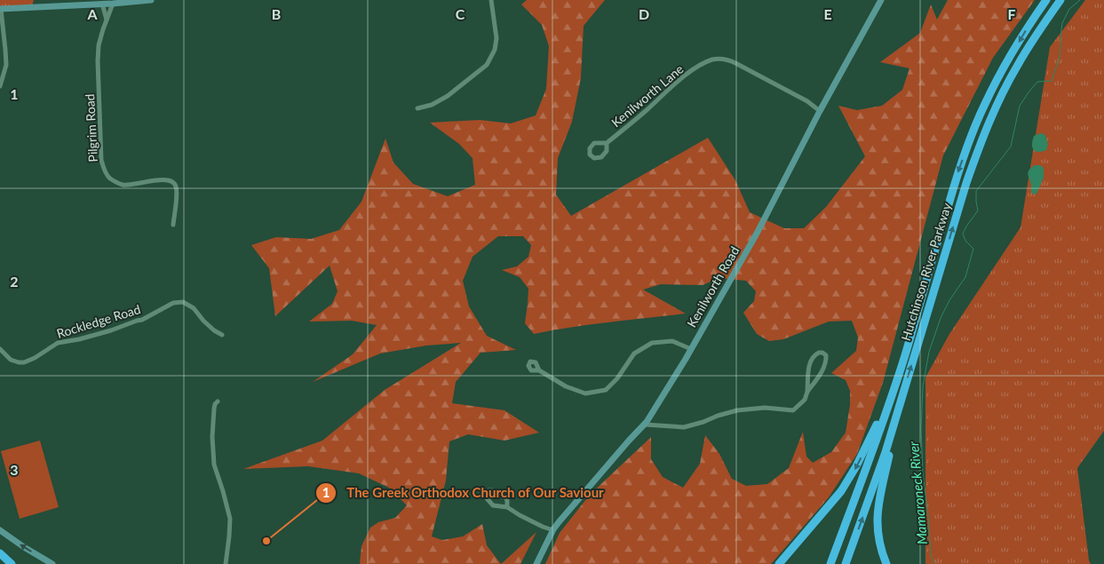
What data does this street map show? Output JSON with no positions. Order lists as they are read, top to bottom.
{
  "streets": {
    "highway": ["Hutchinson River Parkway"],
    "street": [
      "Kenilworth Lane",
      "Pilgrim Road",
      "Kenilworth Road",
      "Rockledge Road"
    ]
  },
  "crossings": [
    ["Kenilworth Lane", "Kenilworth Road"]
  ],
  "water": ["Mamaroneck River"],
  "places": ["The Greek Orthodox Church of Our Saviour"],
  "grid": {
    "columns": [
      "A",
      "B",
      "C",
      "D",
      "E",
      "F"
    ],
    "rows": ["1", "2", "3"]
  }
}
